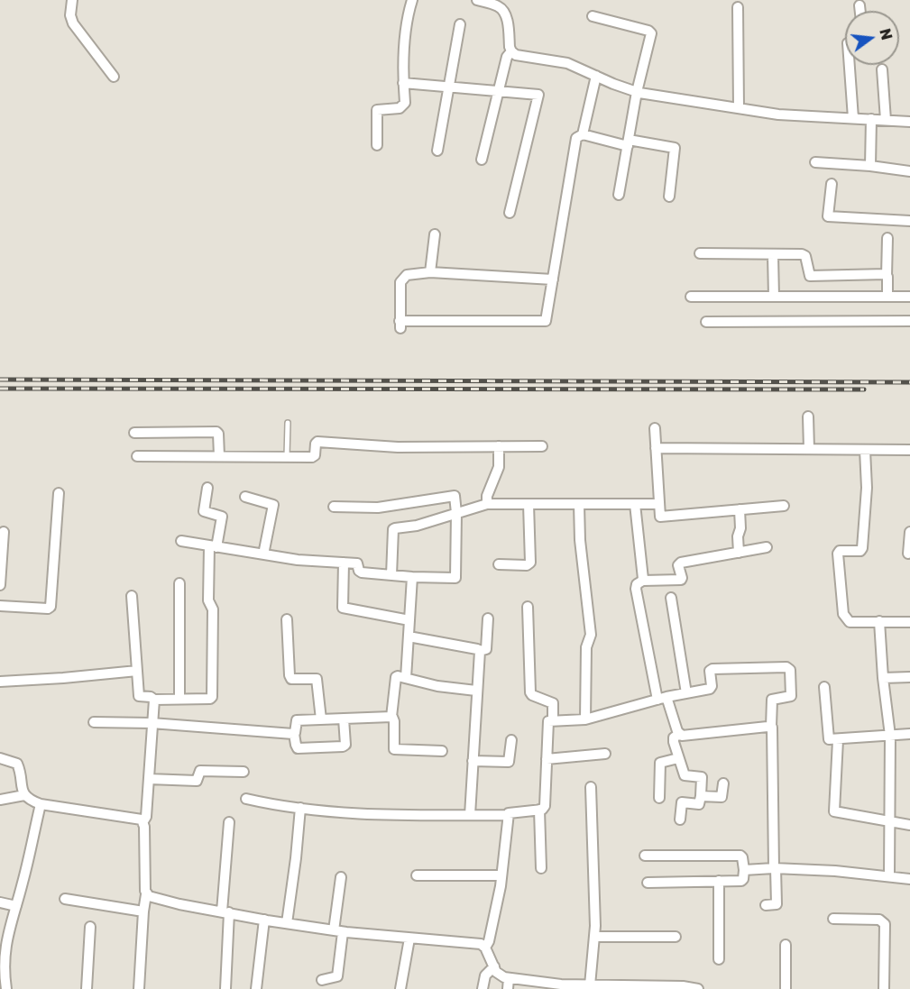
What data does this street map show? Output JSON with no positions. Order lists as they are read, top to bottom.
{
  "north": "right"
}
